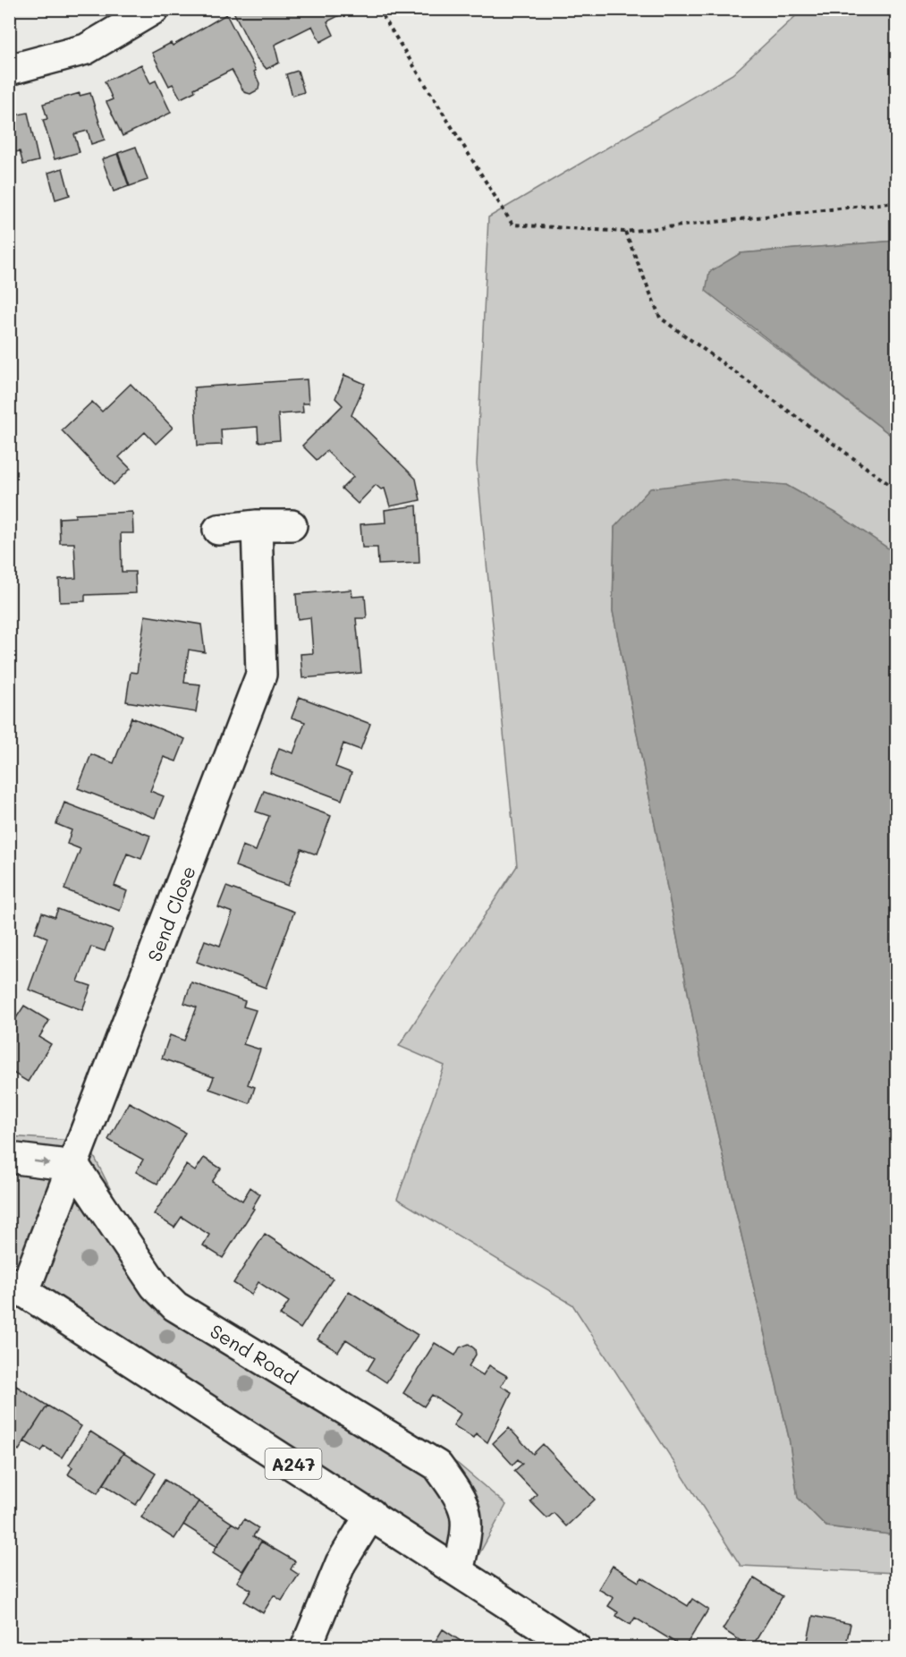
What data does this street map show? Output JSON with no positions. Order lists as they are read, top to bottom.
{
  "streets": {
    "street": ["Send Close", "Send Road", "A247"]
  },
  "crossings": [
    ["Send Close", "Send Road"],
    ["Send Close", "A247"],
    ["Send Road", "A247"]
  ]
}
